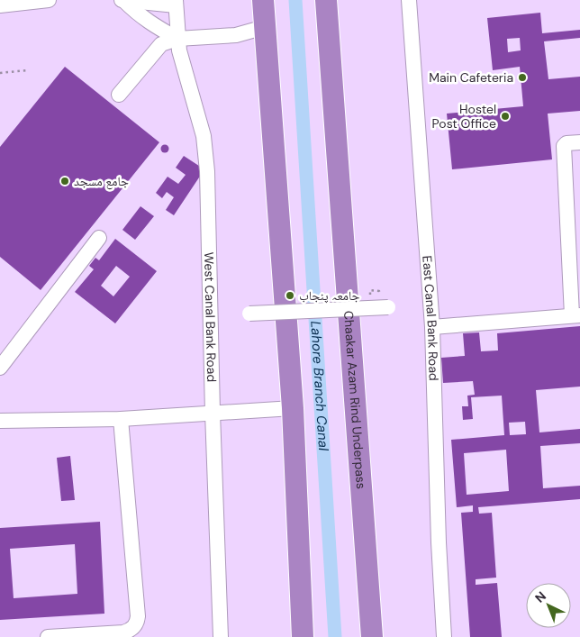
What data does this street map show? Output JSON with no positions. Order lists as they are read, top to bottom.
{
  "streets": {
    "highway": ["Chaakar Azam Rind Underpass"],
    "street": ["West Canal Bank Road", "East Canal Bank Road"]
  },
  "water": ["Lahore Branch Canal"],
  "places": [
    "Main Cafeteria",
    "Hostel Post Office",
    "جامع مسجد",
    "جامعہ پنجاب"
  ],
  "north": "top left"
}
